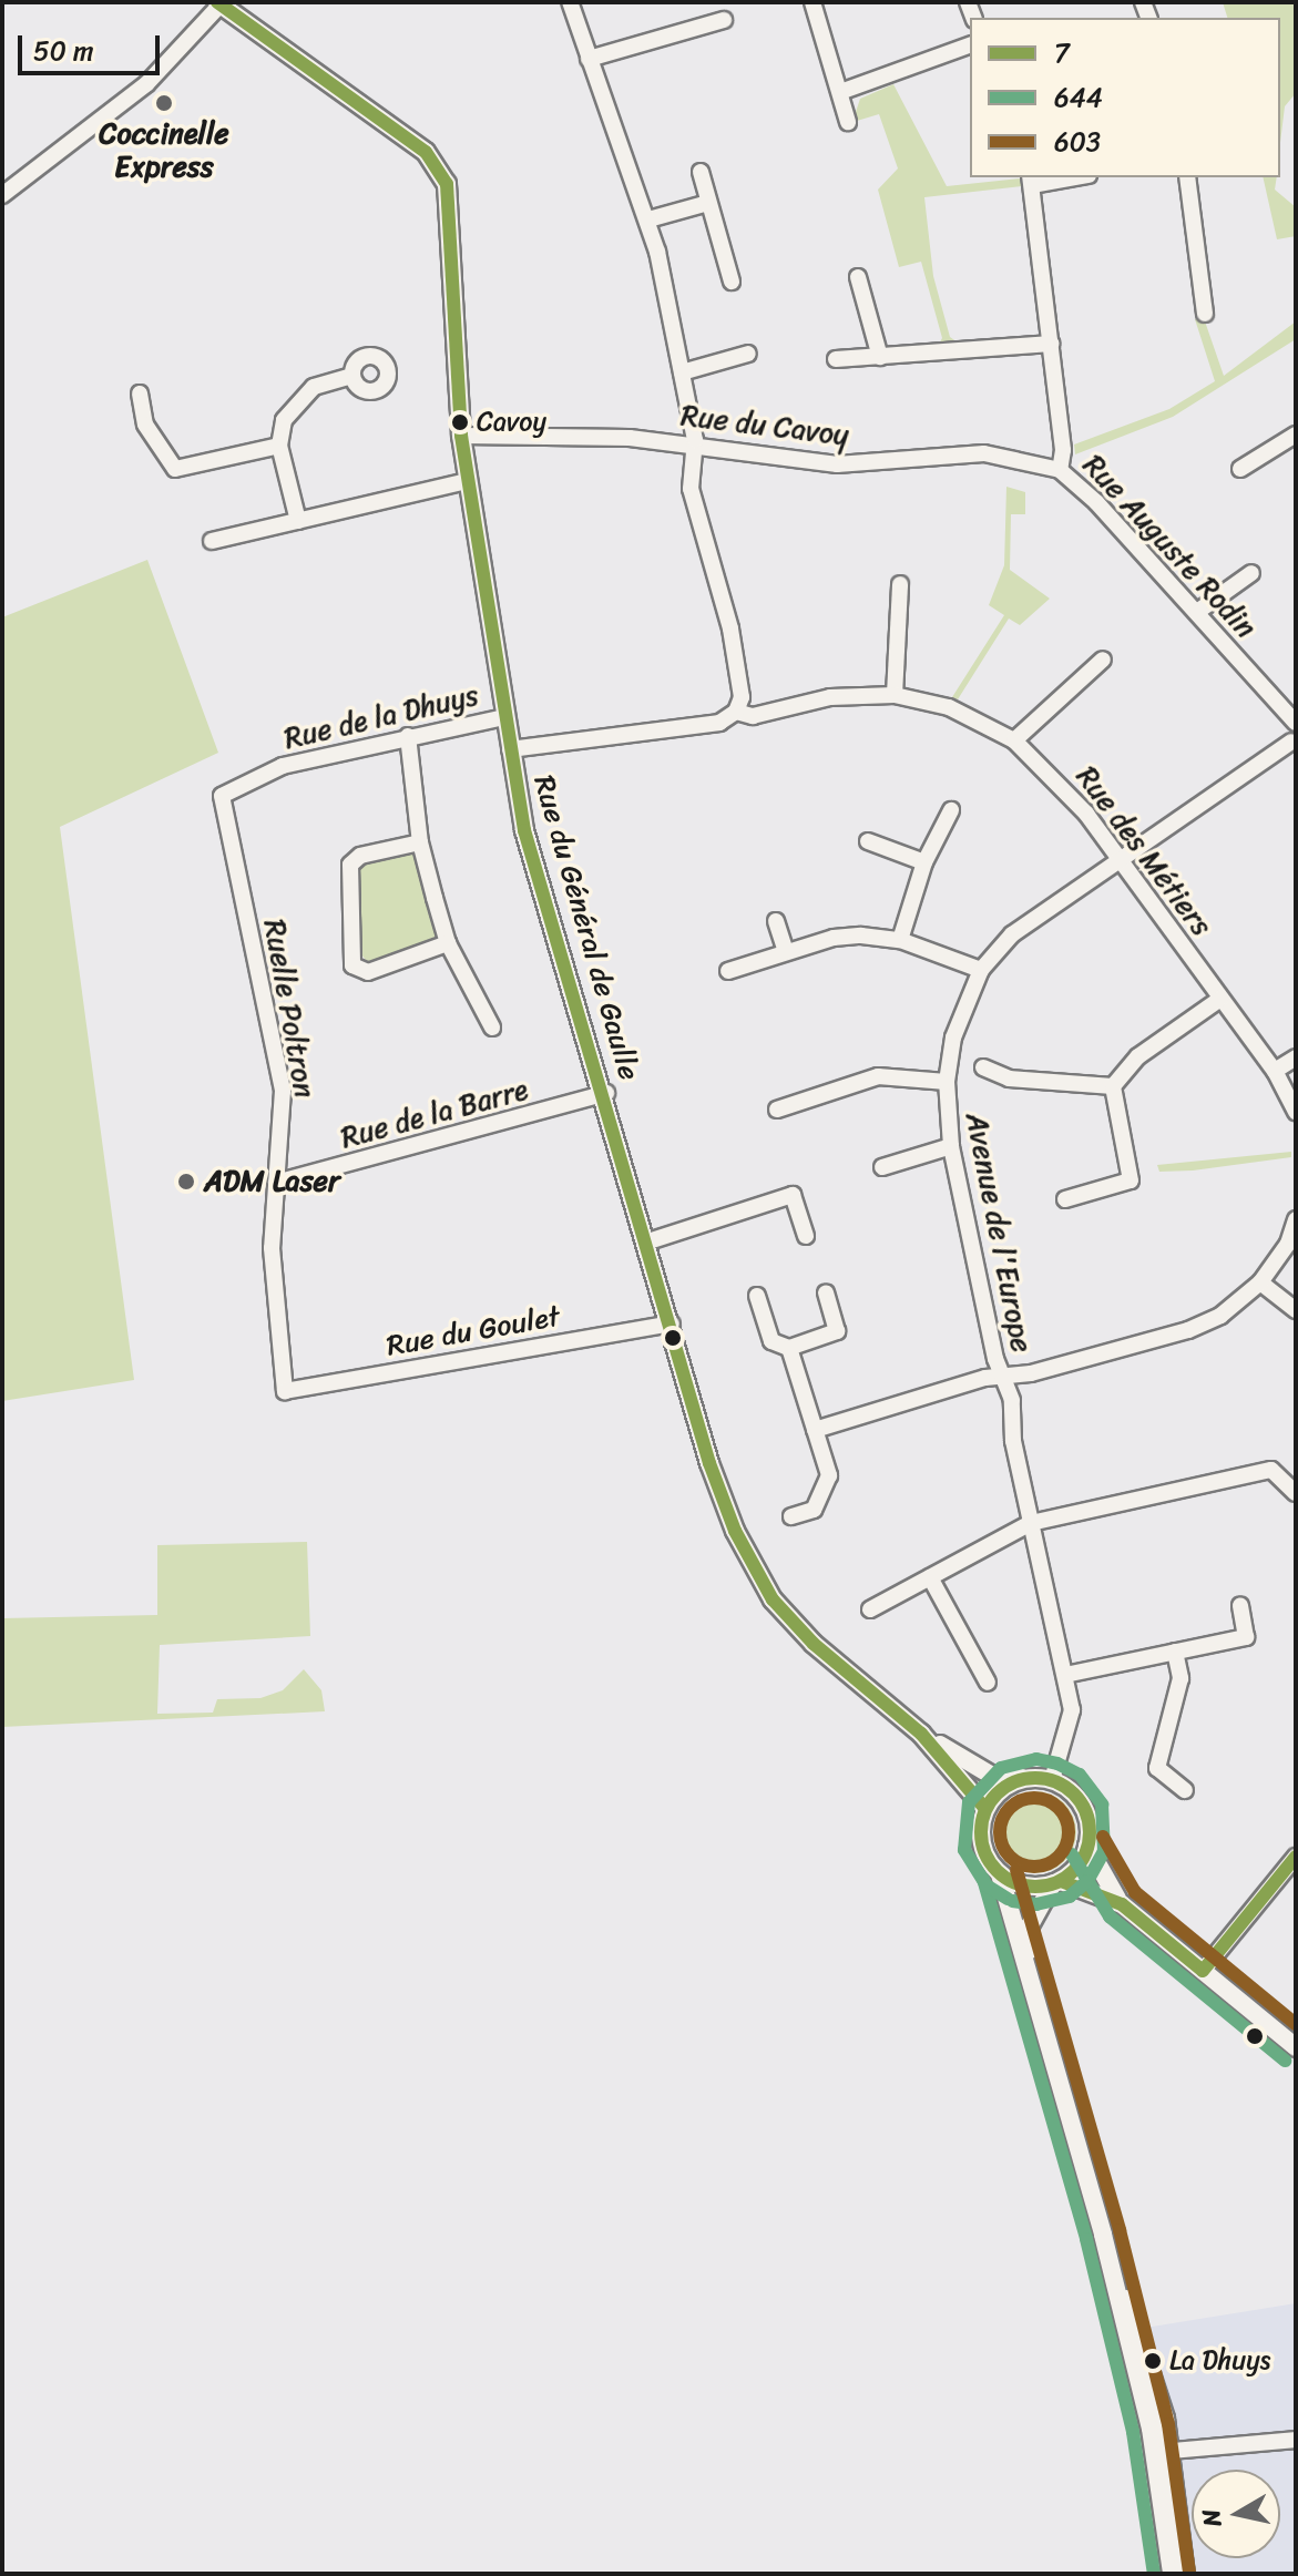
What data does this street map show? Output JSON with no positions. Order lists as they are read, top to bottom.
{
  "streets": {
    "street": [
      "Rue du Cavoy",
      "Rue Auguste Rodin",
      "Rue de la Dhuys",
      "Rue des Métiers",
      "Rue du Général de Gaulle",
      "Ruelle Poltron",
      "Rue de la Barre",
      "Avenue de l'Europe",
      "Rue du Goulet"
    ]
  },
  "crossings": [
    ["Rue du Cavoy", "Rue Auguste Rodin"],
    ["Rue du Cavoy", "Rue du Général de Gaulle"],
    ["Rue de la Dhuys", "Rue du Général de Gaulle"],
    ["Rue de la Dhuys", "Ruelle Poltron"],
    ["Rue des Métiers", "Rue du Général de Gaulle"],
    ["Rue des Métiers", "Avenue de l'Europe"],
    ["Rue du Général de Gaulle", "Rue de la Barre"],
    ["Rue du Général de Gaulle", "Avenue de l'Europe"],
    ["Rue du Général de Gaulle", "Rue du Goulet"],
    ["Ruelle Poltron", "Rue de la Barre"],
    ["Ruelle Poltron", "Rue du Goulet"]
  ],
  "places": [
    "Coccinelle Express",
    "Cavoy",
    "ADM Laser",
    "La Dhuys"
  ],
  "lines": ["transit line 7", "transit line 644", "transit line 603"],
  "legend": ["7", "644", "603"],
  "scale_bar": "50 m",
  "north": "left"
}
